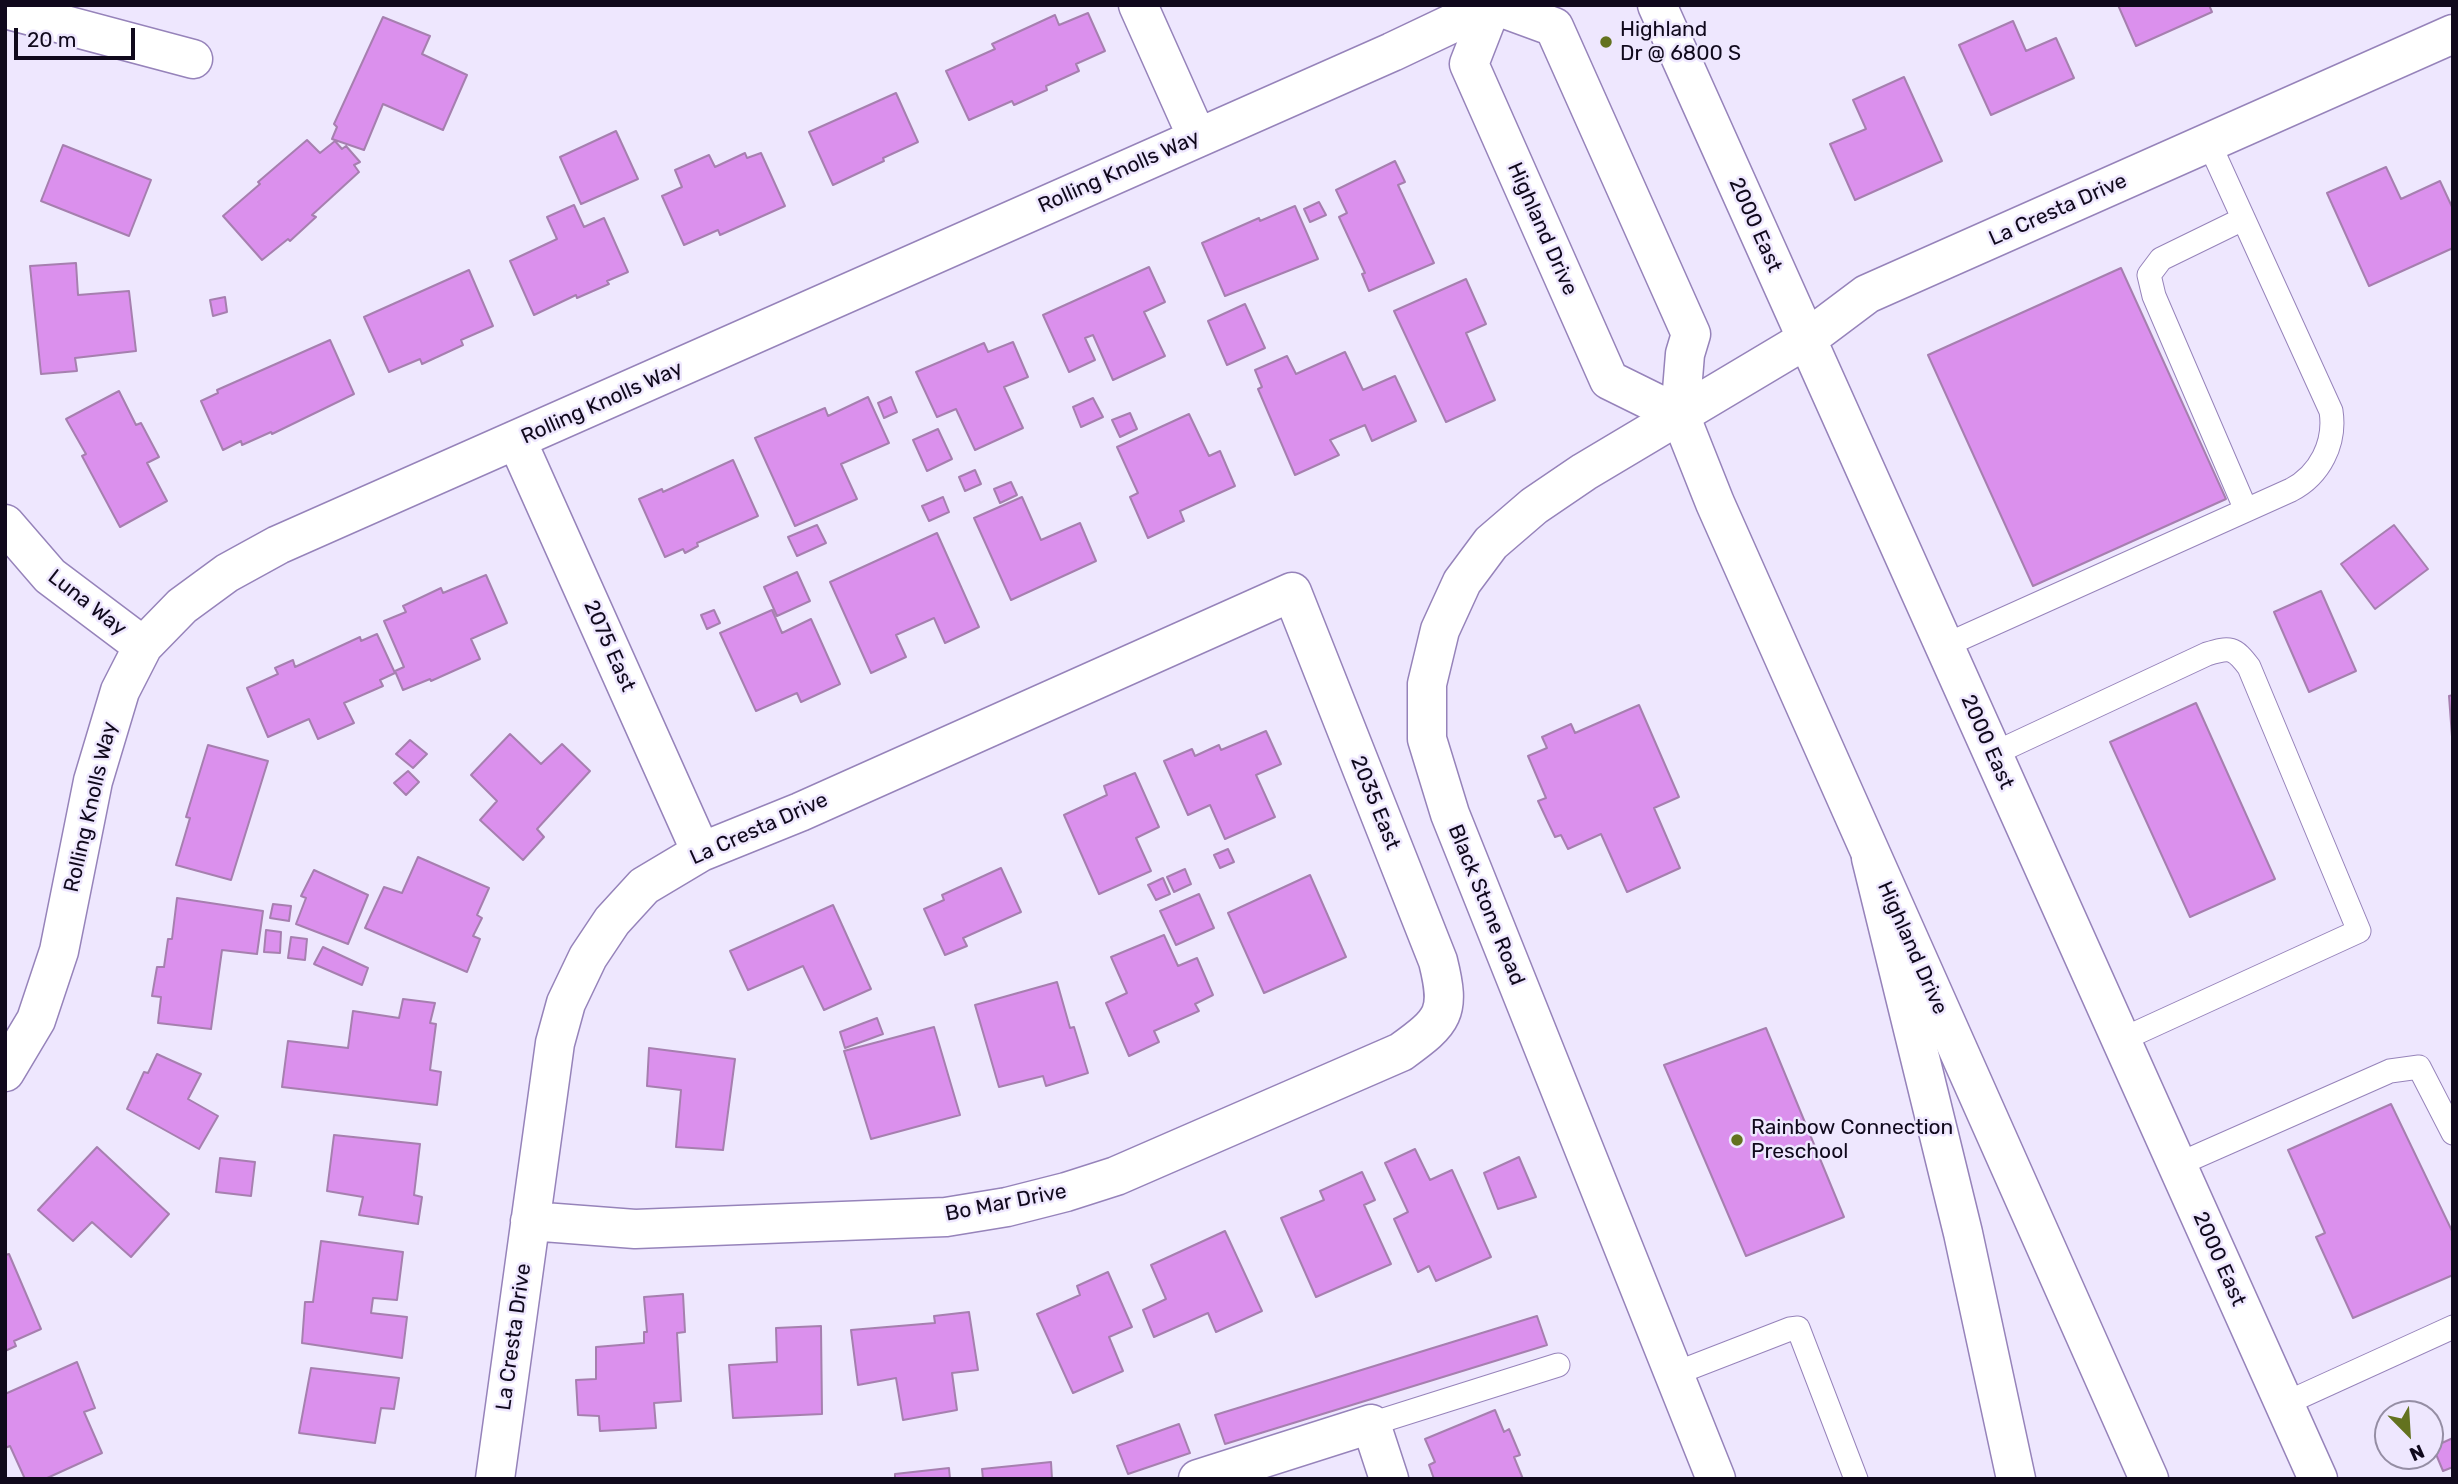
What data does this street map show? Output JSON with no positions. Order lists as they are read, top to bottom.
{
  "streets": {
    "main road": [
      "Rolling Knolls Way",
      "La Cresta Drive",
      "2000 East",
      "Highland Drive",
      "Luna Way",
      "2075 East",
      "2035 East",
      "Black Stone Road",
      "Bo Mar Drive"
    ]
  },
  "crossings": [
    ["Rolling Knolls Way", "Highland Drive"],
    ["Rolling Knolls Way", "Luna Way"],
    ["Rolling Knolls Way", "2075 East"],
    ["La Cresta Drive", "2000 East"],
    ["La Cresta Drive", "Highland Drive"],
    ["La Cresta Drive", "2075 East"],
    ["La Cresta Drive", "2035 East"],
    ["La Cresta Drive", "Black Stone Road"],
    ["La Cresta Drive", "Bo Mar Drive"],
    ["Highland Drive", "Black Stone Road"],
    ["2035 East", "Bo Mar Drive"]
  ],
  "places": ["Highland Dr @ 6800 S", "Rainbow Connection Preschool"],
  "scale_bar": "20 m",
  "north": "bottom right"
}
